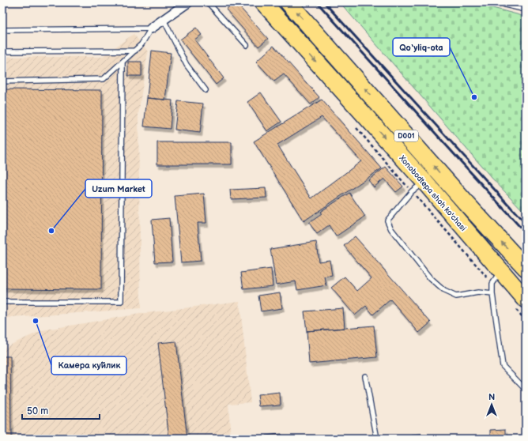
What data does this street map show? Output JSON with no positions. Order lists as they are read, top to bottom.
{
  "streets": {
    "highway": ["D001", "Xonobodtepa shoh ko'chasi"]
  },
  "places": ["Qo‘yliq-ota", "Uzum Market", "Камера ку́йлик"],
  "scale_bar": "50 m",
  "north": "top"
}
